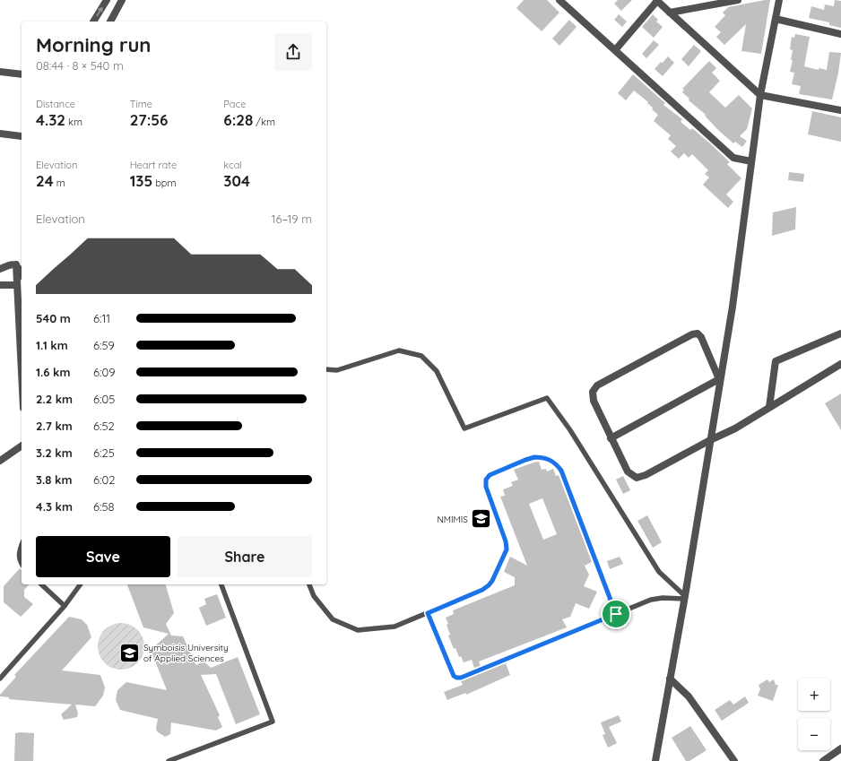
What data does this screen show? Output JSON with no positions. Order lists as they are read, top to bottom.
{
  "places": {
    "school or university": ["NMIMIS", "Symboisis University of Applied Sciences"]
  },
  "page": {
    "heading": ["Morning run", "08:44 · 8 × 540 m"],
    "stats": [
      ["Distance", "4.32 km"],
      ["Time", "27:56"],
      ["Pace", "6:28 /km"],
      ["Elevation", "24 m"],
      ["Heart rate", "135 bpm"],
      ["kcal", "304"]
    ],
    "chart": ["Elevation", "16–19 m"],
    "list": [
      {
        "name": "540 m",
        "note": "6:11"
      },
      {
        "name": "1.1 km",
        "note": "6:59"
      },
      {
        "name": "1.6 km",
        "note": "6:09"
      },
      {
        "name": "2.2 km",
        "note": "6:05"
      },
      {
        "name": "2.7 km",
        "note": "6:52"
      },
      {
        "name": "3.2 km",
        "note": "6:25"
      },
      {
        "name": "3.8 km",
        "note": "6:02"
      },
      {
        "name": "4.3 km",
        "note": "6:58"
      }
    ],
    "buttons": ["Save", "Share"],
    "map_buttons": ["+", "−"]
  }
}
